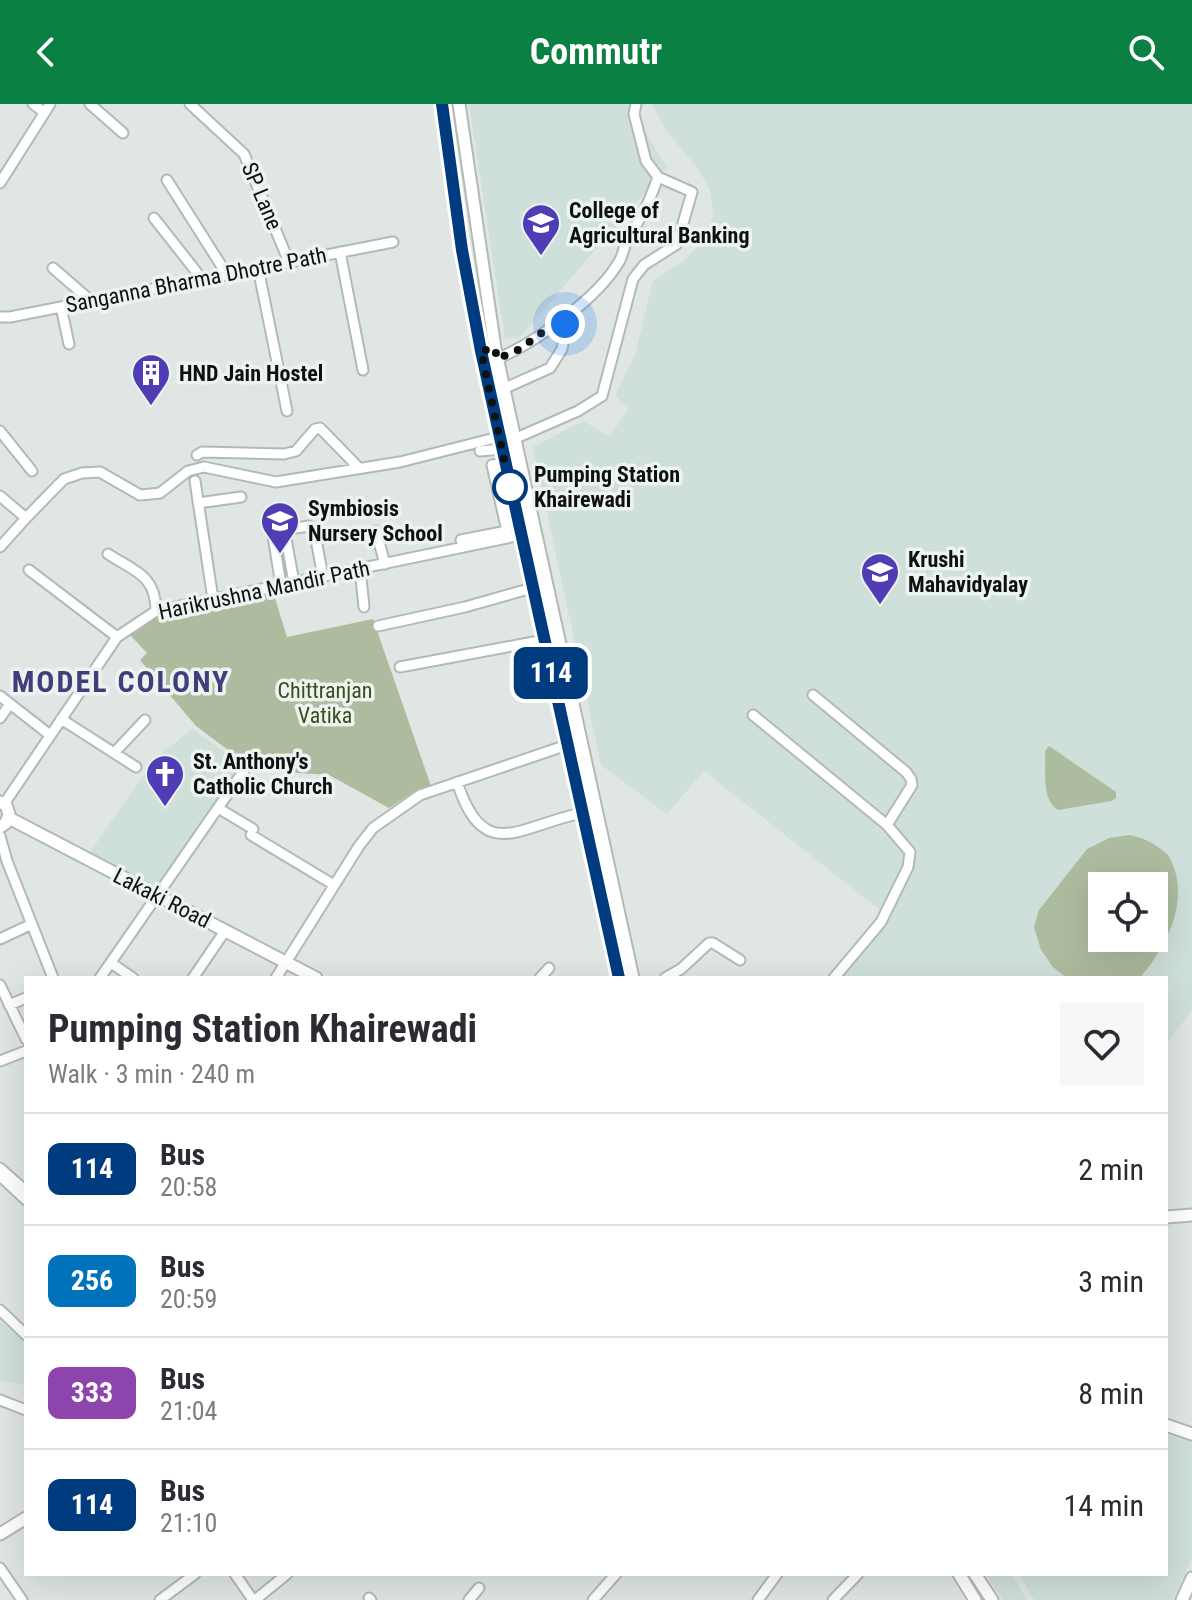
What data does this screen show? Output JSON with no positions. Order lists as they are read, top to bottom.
{
  "streets": {
    "main road": ["Lakaki Road"],
    "street": ["SP Lane", "Sanganna Bharma Dhotre Path", "Harikrushna Mandir Path"]
  },
  "crossings": [
    ["SP Lane", "Sanganna Bharma Dhotre Path"]
  ],
  "districts": ["MODEL COLONY"],
  "parks": ["Chittranjan Vatika"],
  "places": {
    "school or university": ["College of Agricultural Banking", "Symbiosis Nursery School", "Krushi Mahavidyalay"],
    "building": ["HND Jain Hostel"],
    "other": ["Pumping Station Khairewadi"],
    "church": ["St. Anthony's Catholic Church"]
  },
  "lines": ["bus line 114"],
  "page": {
    "header": "Commutr",
    "on_map": "114",
    "heading": ["Pumping Station Khairewadi", "Walk · 3 min · 240 m"],
    "list": [
      {
        "mark": "114",
        "name": "Bus",
        "note": "20:58",
        "value": "2 min"
      },
      {
        "mark": "256",
        "name": "Bus",
        "note": "20:59",
        "value": "3 min"
      },
      {
        "mark": "333",
        "name": "Bus",
        "note": "21:04",
        "value": "8 min"
      },
      {
        "mark": "114",
        "name": "Bus",
        "note": "21:10",
        "value": "14 min"
      }
    ]
  }
}
